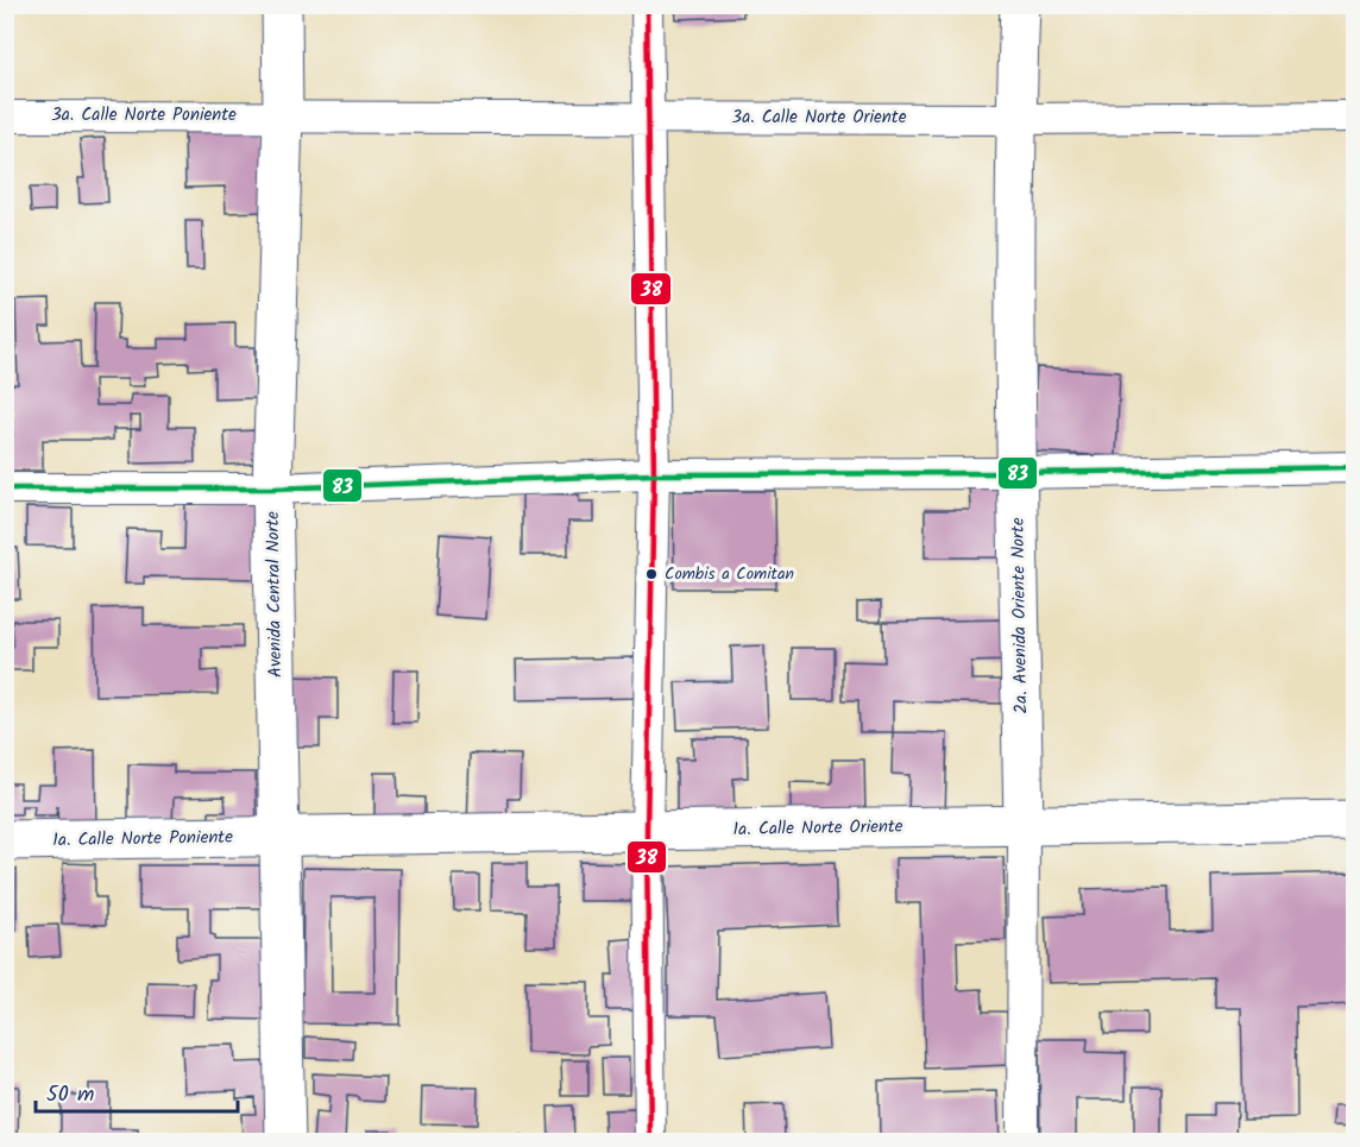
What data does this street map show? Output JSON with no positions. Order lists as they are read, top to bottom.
{
  "streets": {
    "street": [
      "3a. Calle Norte Poniente",
      "3a. Calle Norte Oriente",
      "Avenida Central Norte",
      "2a. Avenida Oriente Norte",
      "1a. Calle Norte Oriente",
      "1a. Calle Norte Poniente"
    ]
  },
  "crossings": [
    ["3a. Calle Norte Poniente", "3a. Calle Norte Oriente"],
    ["3a. Calle Norte Poniente", "Avenida Central Norte"],
    ["3a. Calle Norte Oriente", "Avenida Central Norte"],
    ["3a. Calle Norte Oriente", "2a. Avenida Oriente Norte"],
    ["Avenida Central Norte", "1a. Calle Norte Oriente"],
    ["Avenida Central Norte", "1a. Calle Norte Poniente"],
    ["2a. Avenida Oriente Norte", "1a. Calle Norte Oriente"],
    ["1a. Calle Norte Oriente", "1a. Calle Norte Poniente"]
  ],
  "places": ["Combis a Comitan"],
  "lines": ["transit line 38", "transit line 83"],
  "scale_bar": "50 m"
}
